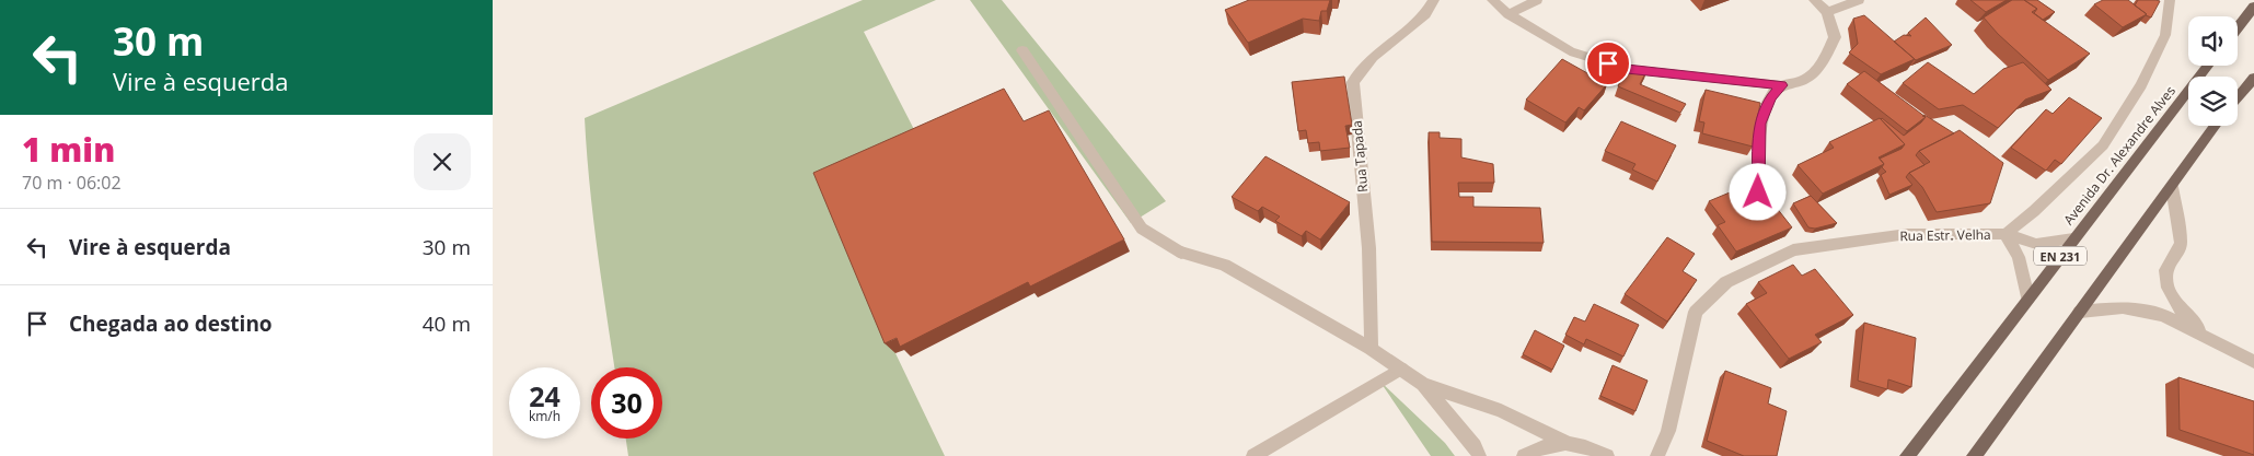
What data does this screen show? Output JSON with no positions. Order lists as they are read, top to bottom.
{
  "streets": {
    "main road": ["Avenida Dr. Alexandre Alves", "EN 231"],
    "street": ["Rua Tapada", "Rua Estr. Velha"]
  },
  "page": {
    "turn": ["30 m", "Vire à esquerda"],
    "heading": ["1 min", "70 m · 06:02"],
    "list": [
      {
        "name": "Vire à esquerda",
        "value": "30 m"
      },
      {
        "name": "Chegada ao destino",
        "value": "40 m"
      }
    ],
    "speed": "24 km/h",
    "limit": "30"
  }
}
